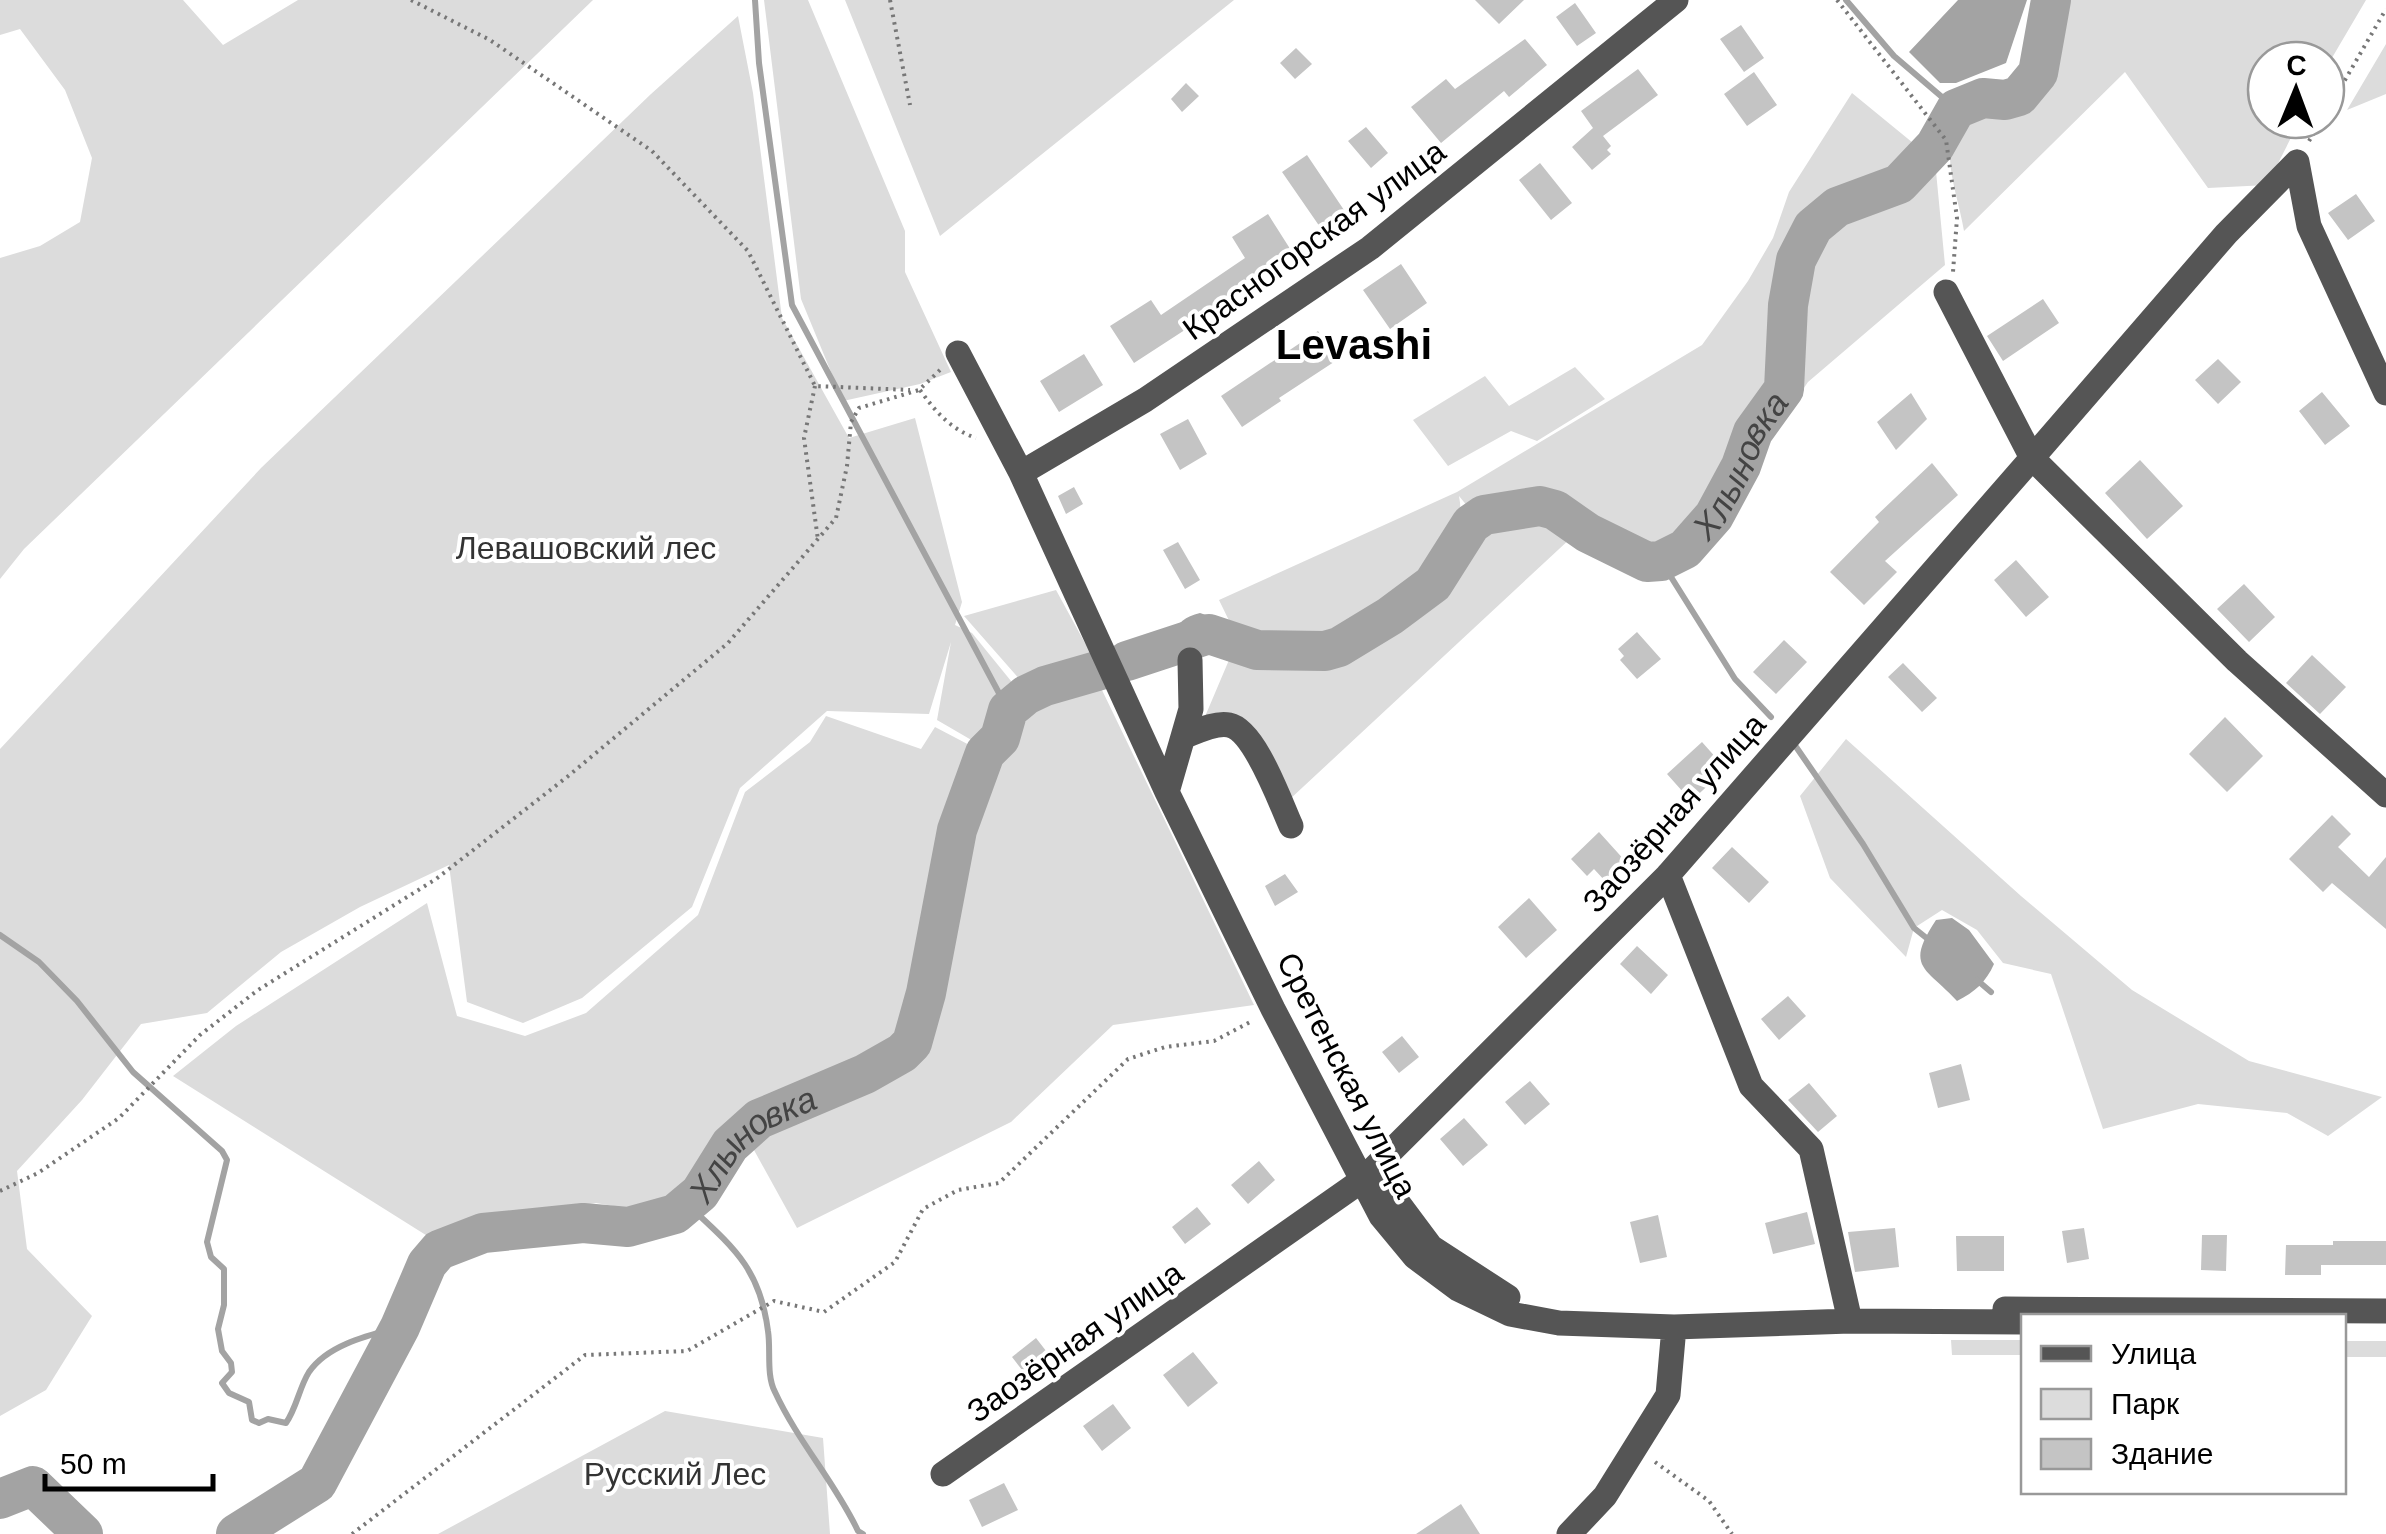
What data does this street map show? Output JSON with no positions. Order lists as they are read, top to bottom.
{
  "streets": {
    "street": ["Красногорская улица", "Заозёрная улица", "Сретенская улица"]
  },
  "crossings": [
    ["Красногорская улица", "Сретенская улица"],
    ["Заозёрная улица", "Сретенская улица"]
  ],
  "districts": ["Levashi"],
  "water": ["Хлыновка"],
  "parks": ["Левашовский лес", "Русский Лес"],
  "legend": ["Улица", "Парк", "Здание"],
  "scale_bar": "50 m",
  "north": "top"
}
